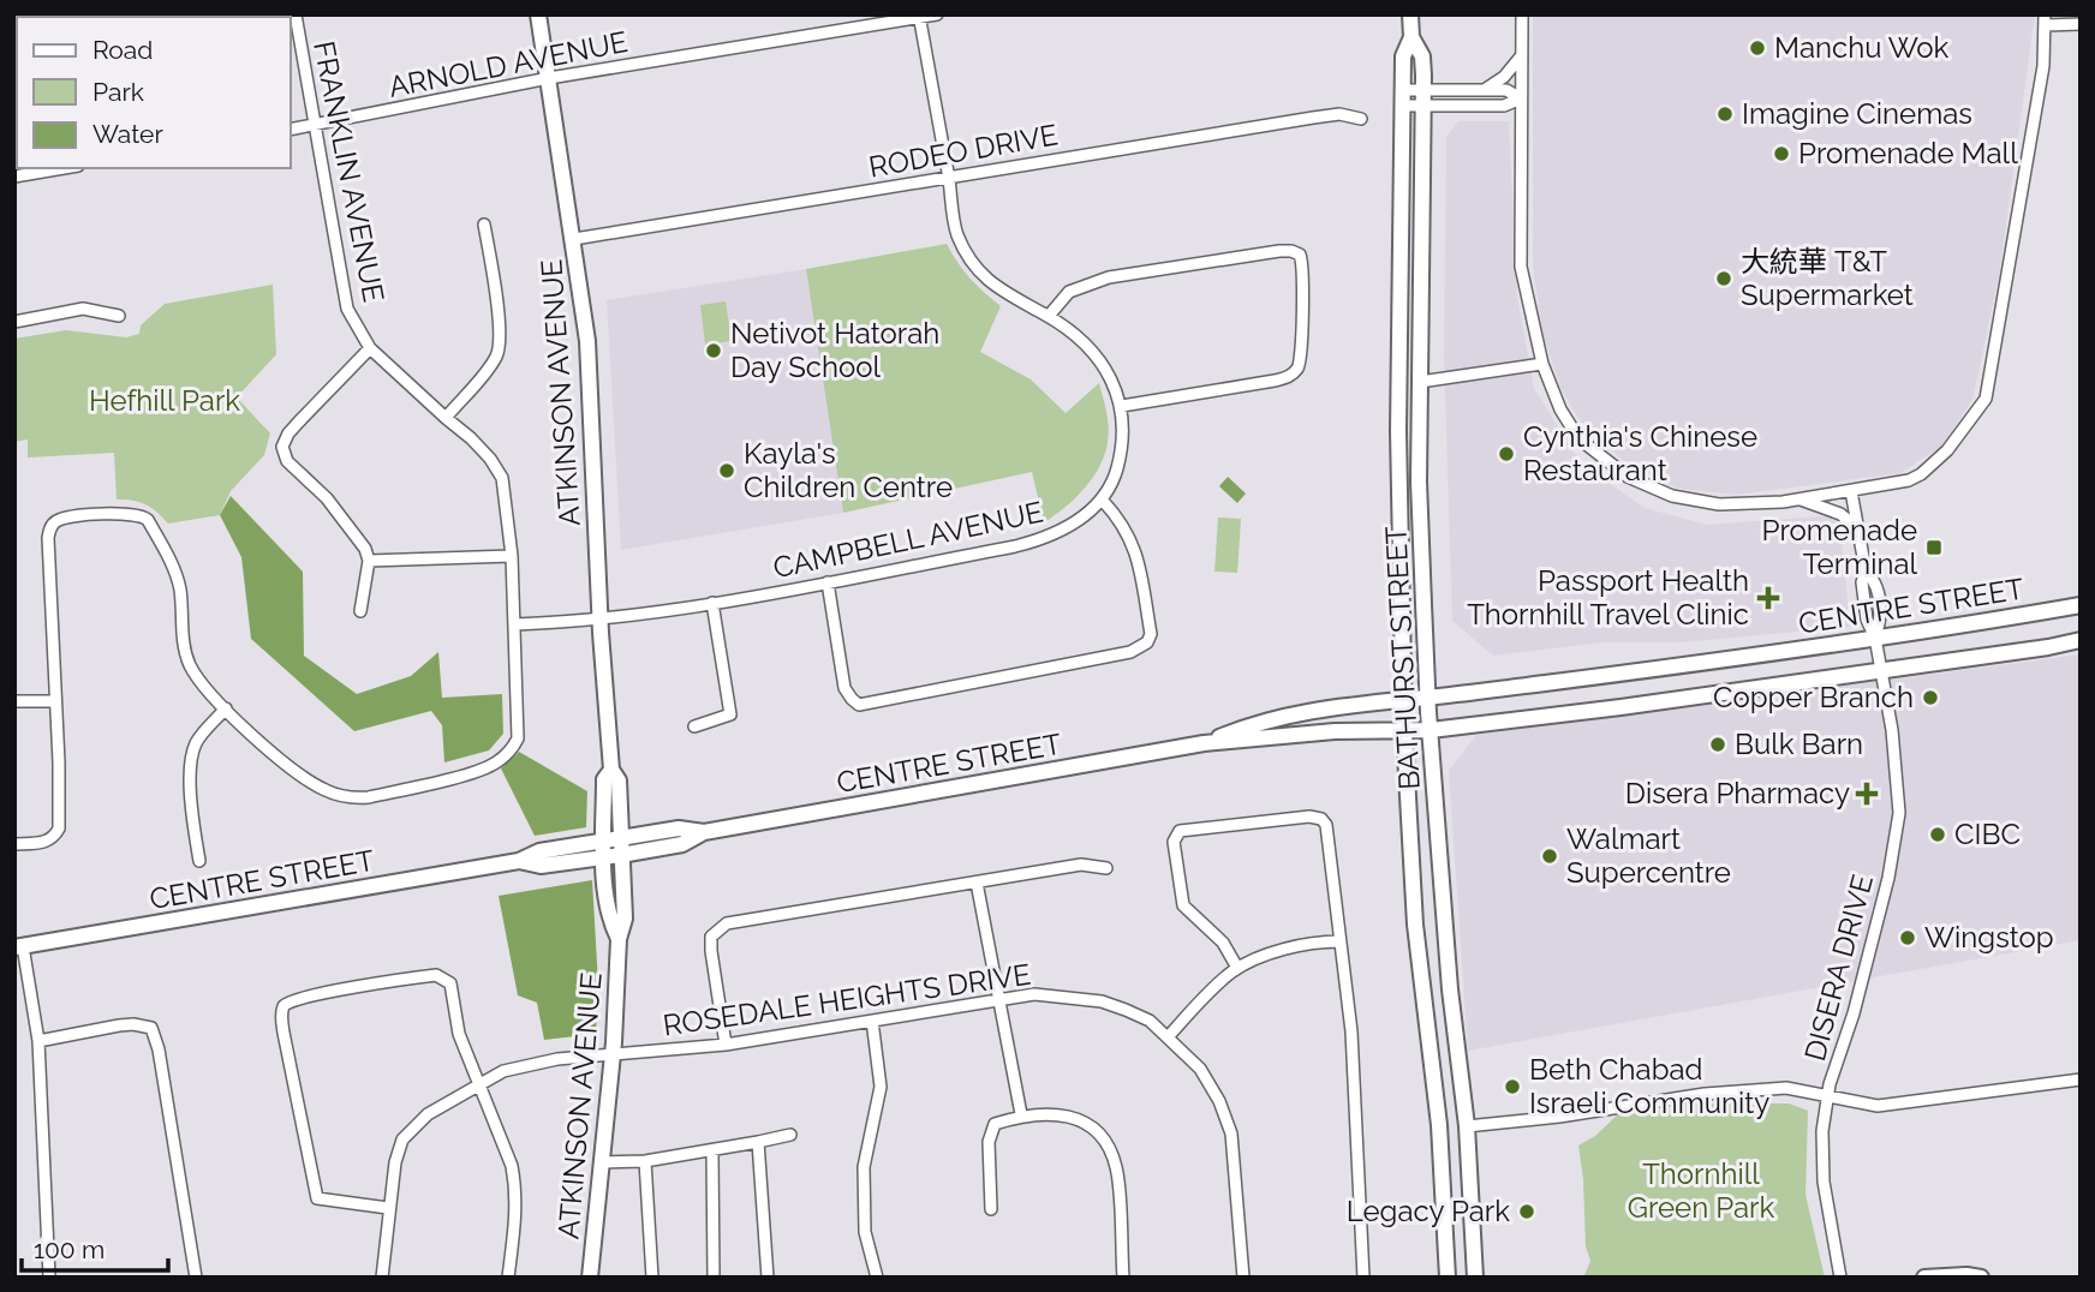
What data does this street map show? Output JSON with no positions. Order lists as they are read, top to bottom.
{
  "streets": {
    "main road": ["ATKINSON AVENUE", "CENTRE STREET", "BATHURST STREET"],
    "street": [
      "ARNOLD AVENUE",
      "RODEO DRIVE",
      "FRANKLIN AVENUE",
      "CAMPBELL AVENUE",
      "DISERA DRIVE",
      "ROSEDALE HEIGHTS DRIVE"
    ]
  },
  "crossings": [
    ["ARNOLD AVENUE", "FRANKLIN AVENUE"],
    ["ARNOLD AVENUE", "ATKINSON AVENUE"],
    ["RODEO DRIVE", "ATKINSON AVENUE"],
    ["FRANKLIN AVENUE", "CAMPBELL AVENUE"],
    ["ATKINSON AVENUE", "CAMPBELL AVENUE"],
    ["ATKINSON AVENUE", "CENTRE STREET"],
    ["ATKINSON AVENUE", "ROSEDALE HEIGHTS DRIVE"],
    ["CENTRE STREET", "BATHURST STREET"],
    ["CENTRE STREET", "DISERA DRIVE"]
  ],
  "parks": ["Hefhill Park", "Thornhill Green Park"],
  "places": {
    "other": [
      "Manchu Wok",
      "Imagine Cinemas",
      "Promenade Mall",
      "大統華 T&T Supermarket",
      "Netivot Hatorah Day School",
      "Cynthia's Chinese Restaurant",
      "Kayla's Children Centre",
      "Copper Branch",
      "Bulk Barn",
      "CIBC",
      "Walmart Supercentre",
      "Wingstop",
      "Beth Chabad Israeli Community",
      "Legacy Park"
    ],
    "transit": ["Promenade Terminal"],
    "health": ["Passport Health Thornhill Travel Clinic", "Disera Pharmacy"]
  },
  "legend": ["Road", "Park", "Water"],
  "scale_bar": "100 m"
}
